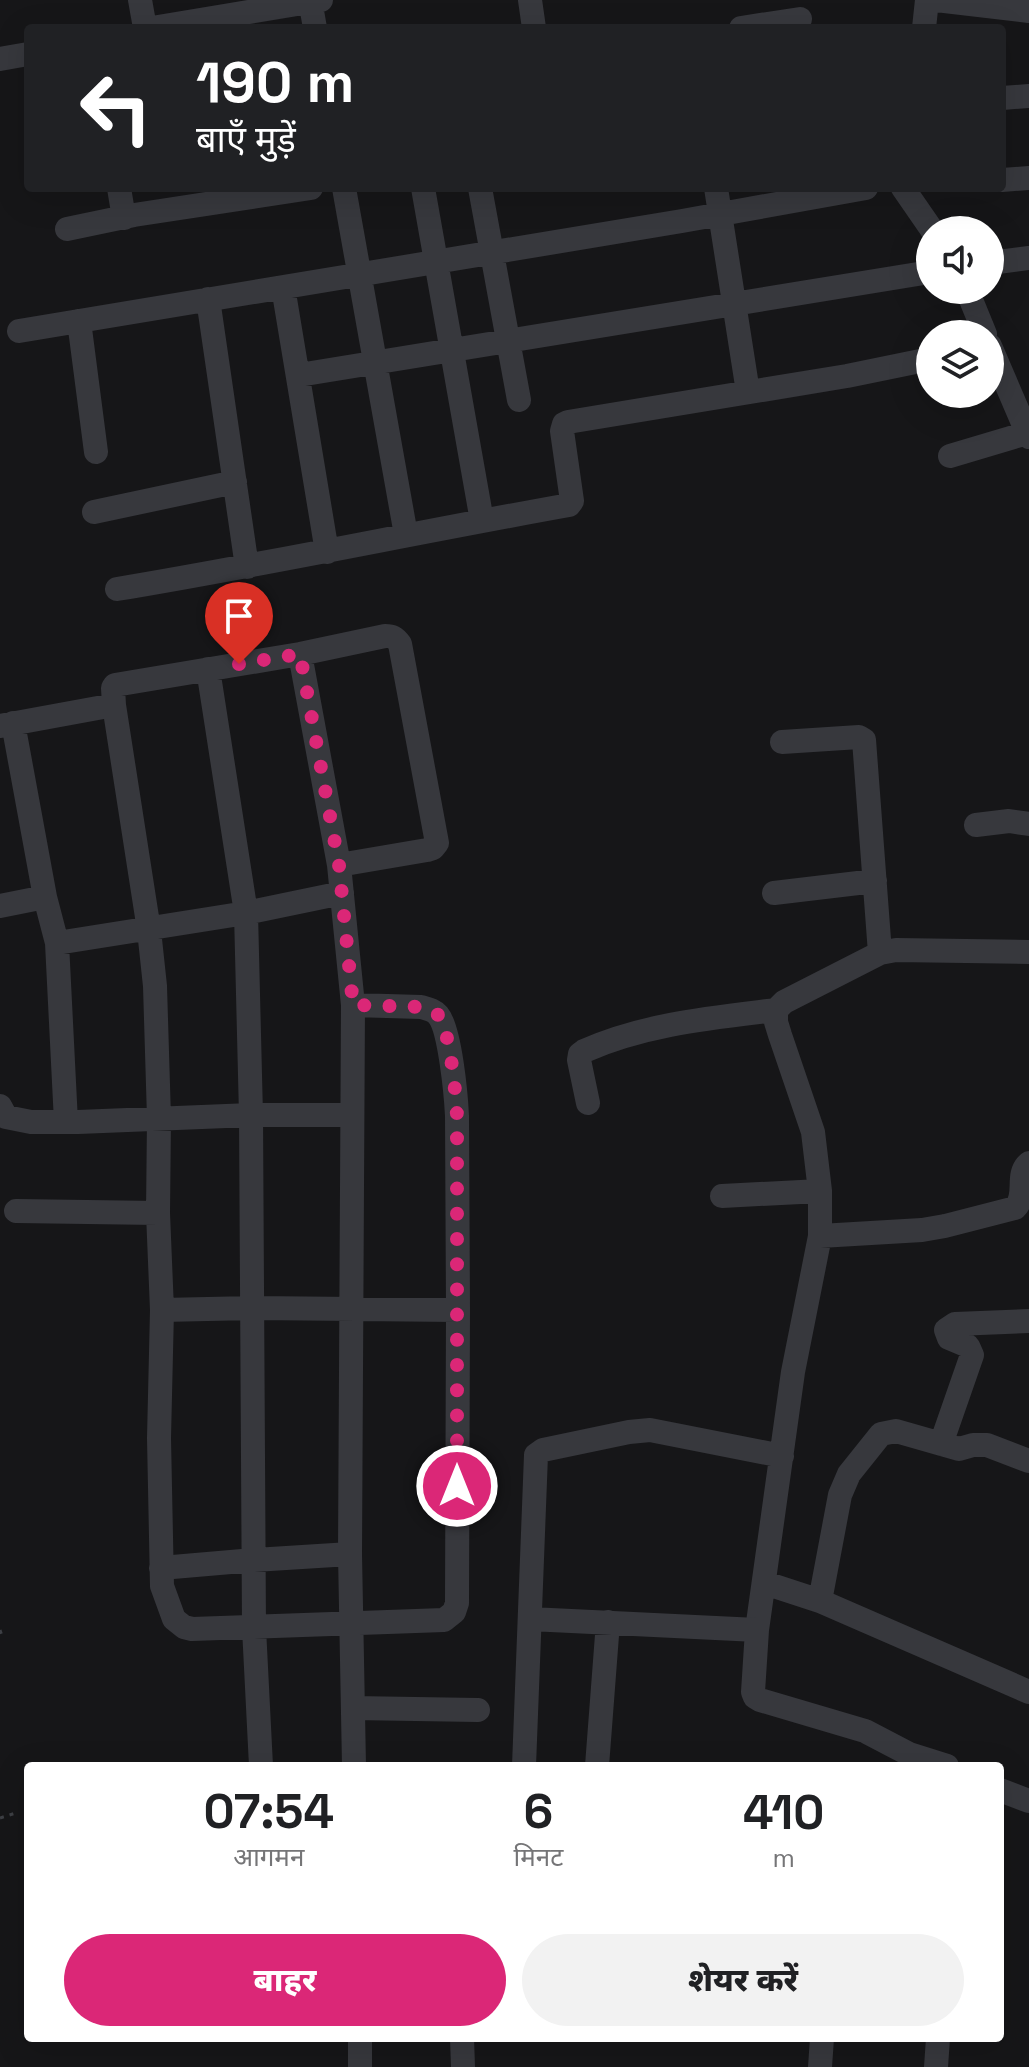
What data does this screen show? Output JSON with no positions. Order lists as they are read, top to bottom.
{
  "page": {
    "turn": ["190 m", "बाएँ मुड़ें"],
    "eta": [
      "07:54",
      "आगमन",
      "6",
      "मिनट",
      "410",
      "m"
    ],
    "buttons": ["बाहर", "शेयर करें"]
  }
}
